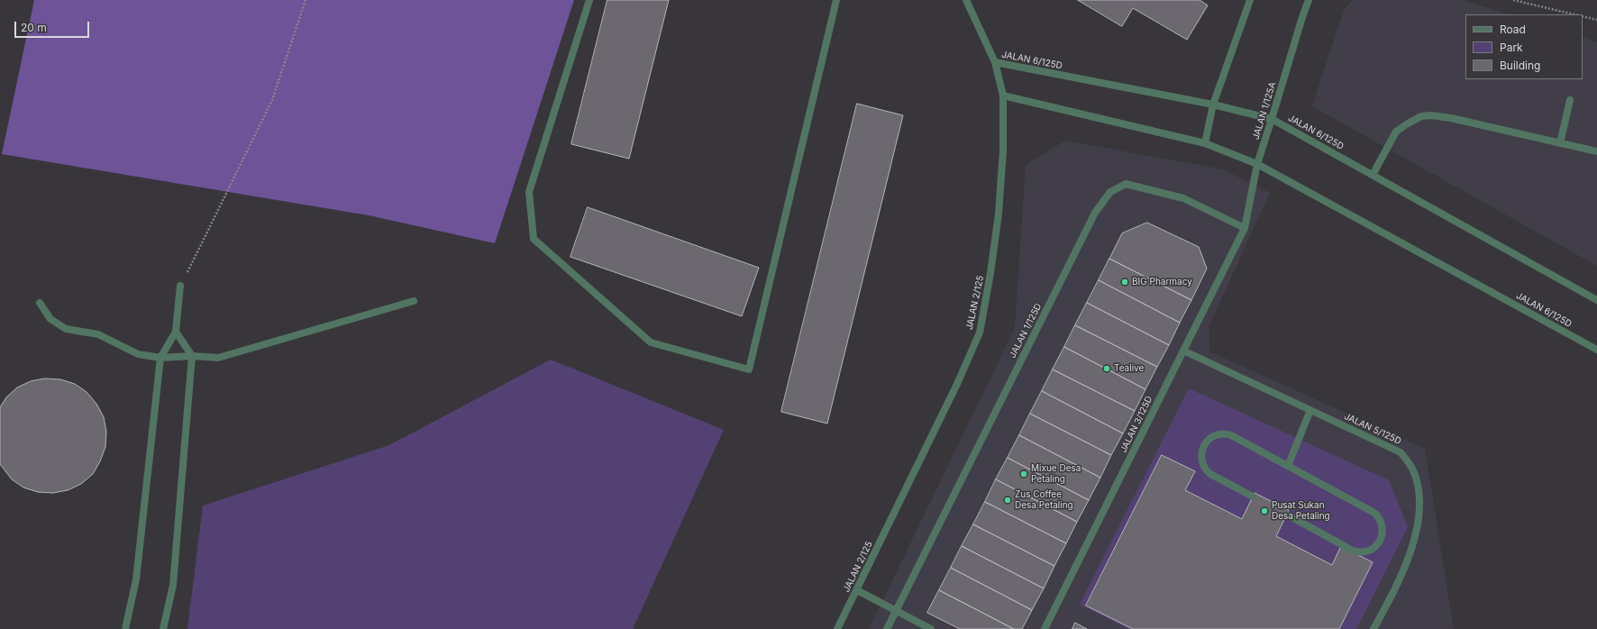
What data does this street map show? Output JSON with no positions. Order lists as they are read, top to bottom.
{
  "streets": {
    "street": [
      "JALAN 6/125D",
      "JALAN 1/125A",
      "JALAN 2/125",
      "JALAN 1/125D",
      "JALAN 3/125D",
      "JALAN 5/125D"
    ]
  },
  "crossings": [
    ["JALAN 6/125D", "JALAN 1/125A"],
    ["JALAN 6/125D", "JALAN 2/125"],
    ["JALAN 1/125A", "JALAN 1/125D"],
    ["JALAN 1/125A", "JALAN 3/125D"],
    ["JALAN 1/125D", "JALAN 3/125D"],
    ["JALAN 3/125D", "JALAN 5/125D"]
  ],
  "places": [
    "BIG Pharmacy",
    "Tealive",
    "Mixue Desa Petaling",
    "Zus Coffee Desa Petaling",
    "Pusat Sukan Desa Petaling"
  ],
  "legend": ["Road", "Park", "Building"],
  "scale_bar": "20 m"
}
